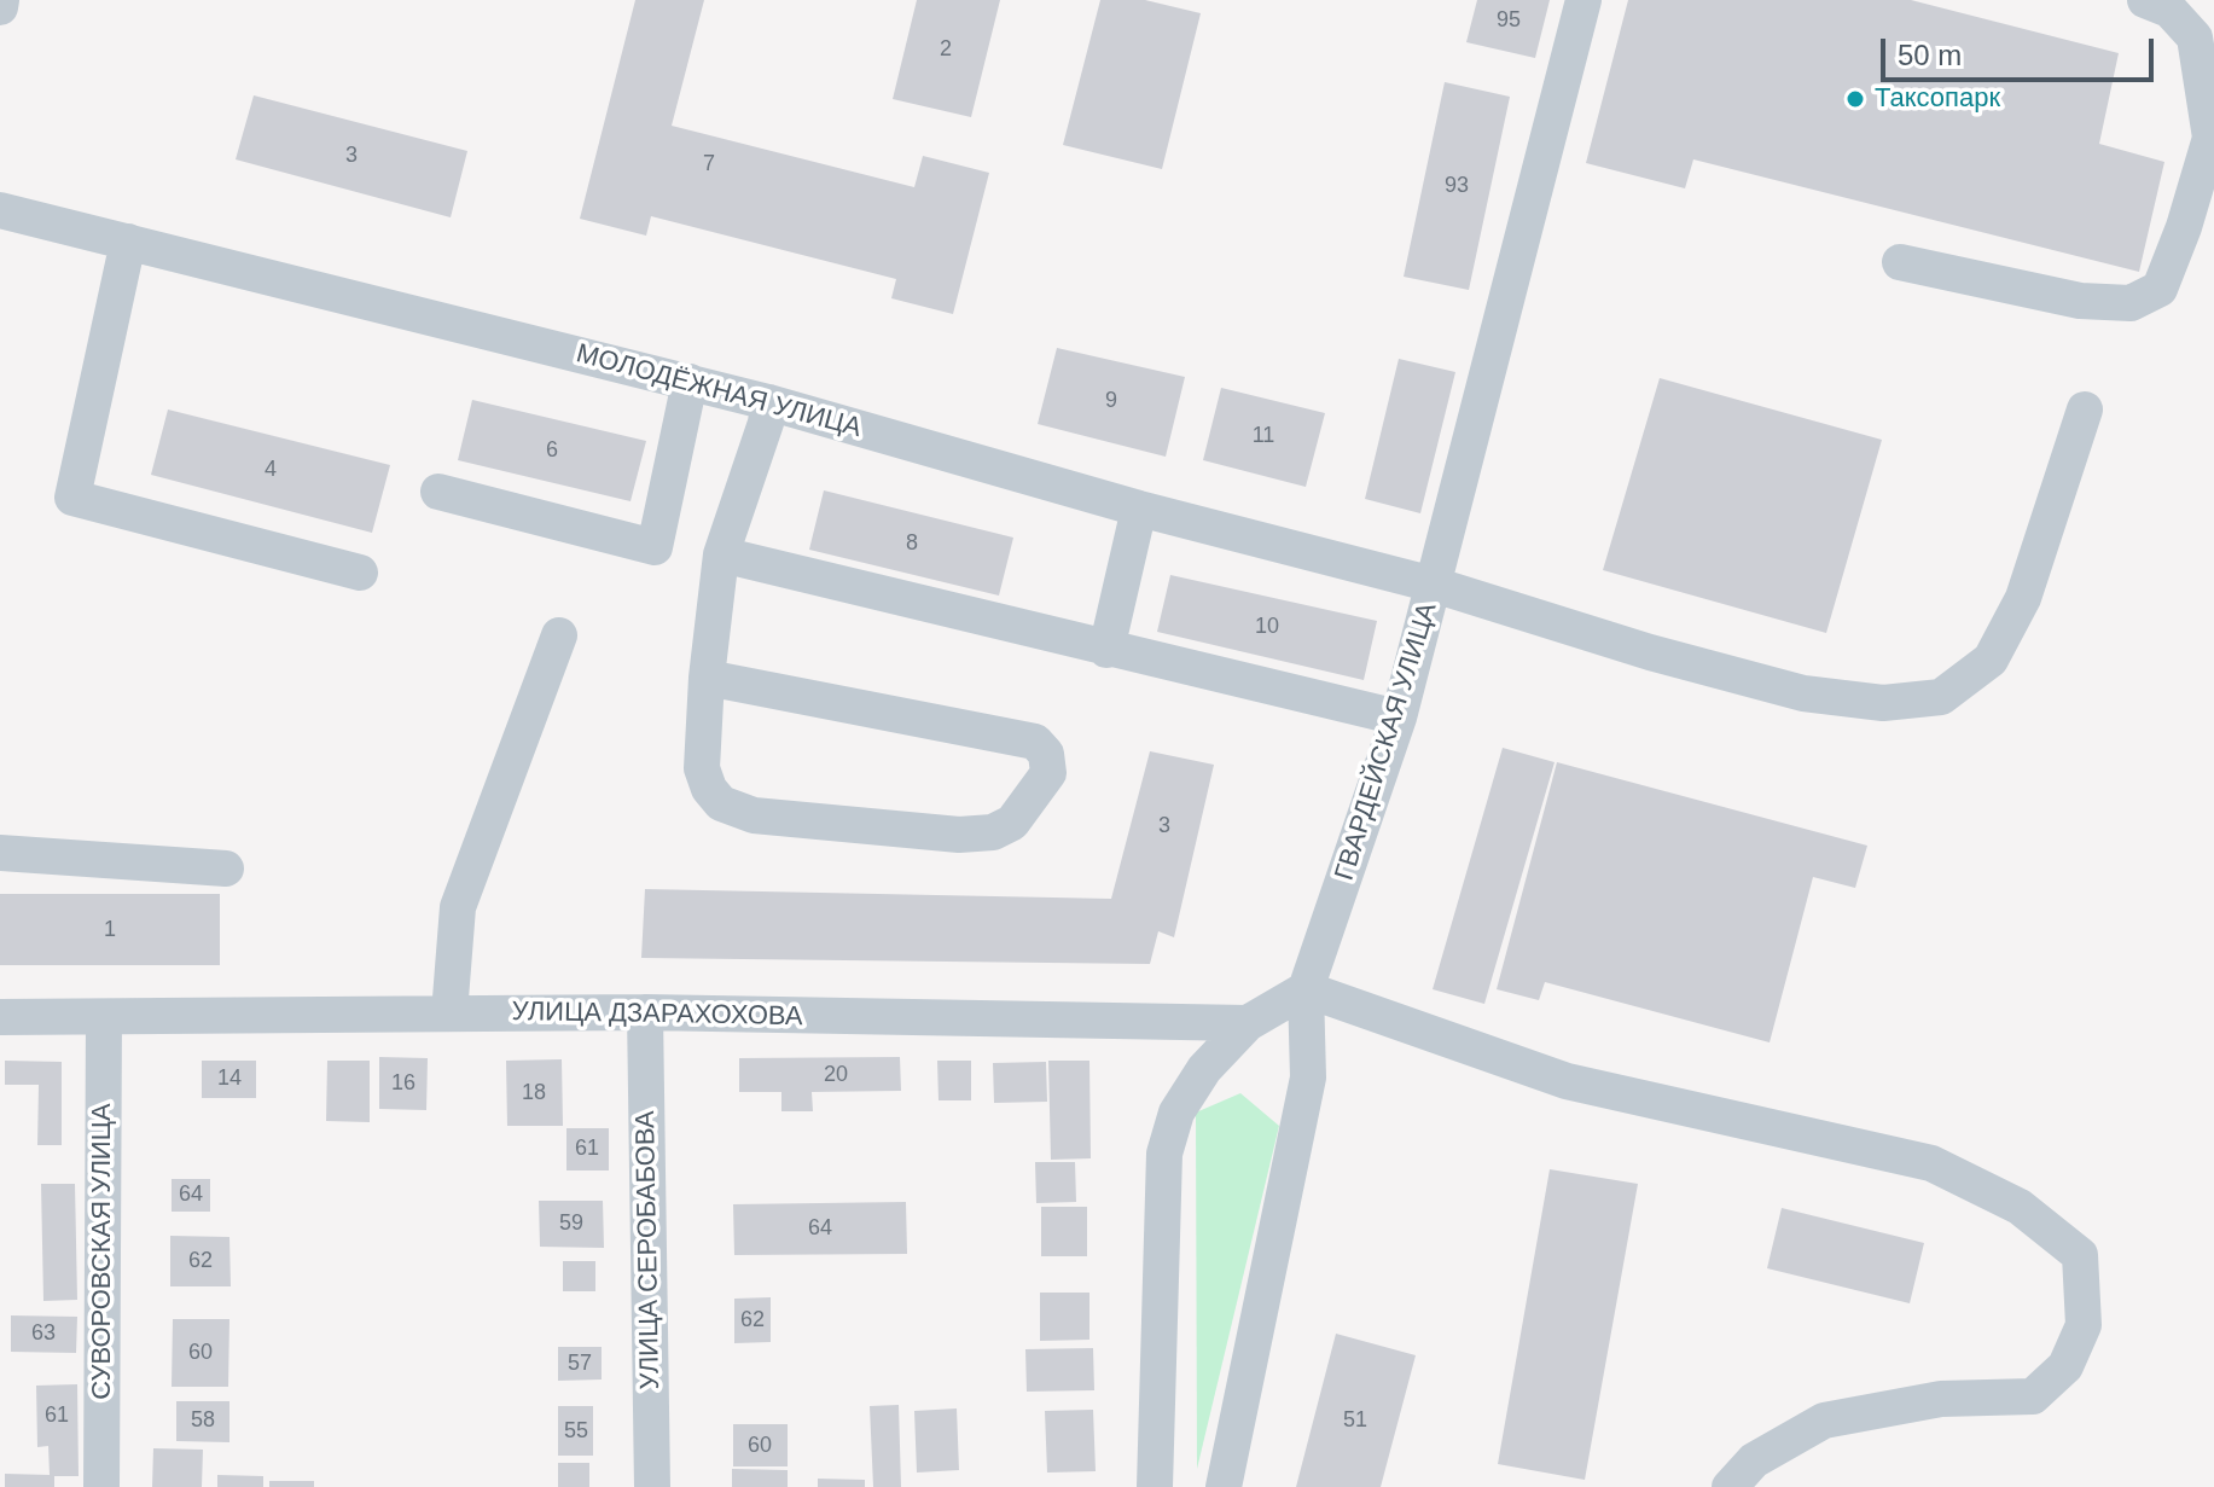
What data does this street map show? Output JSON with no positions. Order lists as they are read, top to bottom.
{
  "streets": {
    "street": [
      "МОЛОДЁЖНАЯ УЛИЦА",
      "ГВАРДЕЙСКАЯ УЛИЦА",
      "УЛИЦА ДЗАРАХОХОВА",
      "УЛИЦА СЕРОБАБОВА",
      "СУВОРОВСКАЯ УЛИЦА"
    ]
  },
  "crossings": [
    ["МОЛОДЁЖНАЯ УЛИЦА", "ГВАРДЕЙСКАЯ УЛИЦА"],
    ["УЛИЦА ДЗАРАХОХОВА", "УЛИЦА СЕРОБАБОВА"],
    ["УЛИЦА ДЗАРАХОХОВА", "СУВОРОВСКАЯ УЛИЦА"]
  ],
  "places": ["Таксопарк"],
  "house_numbers": [
    "95",
    "2",
    "3",
    "7",
    "93",
    "9",
    "11",
    "6",
    "4",
    "8",
    "10",
    "3",
    "1",
    "20",
    "14",
    "16",
    "18",
    "61",
    "64",
    "59",
    "64",
    "62",
    "62",
    "63",
    "60",
    "57",
    "61",
    "58",
    "51",
    "55",
    "60"
  ],
  "scale_bar": "50 m"
}
